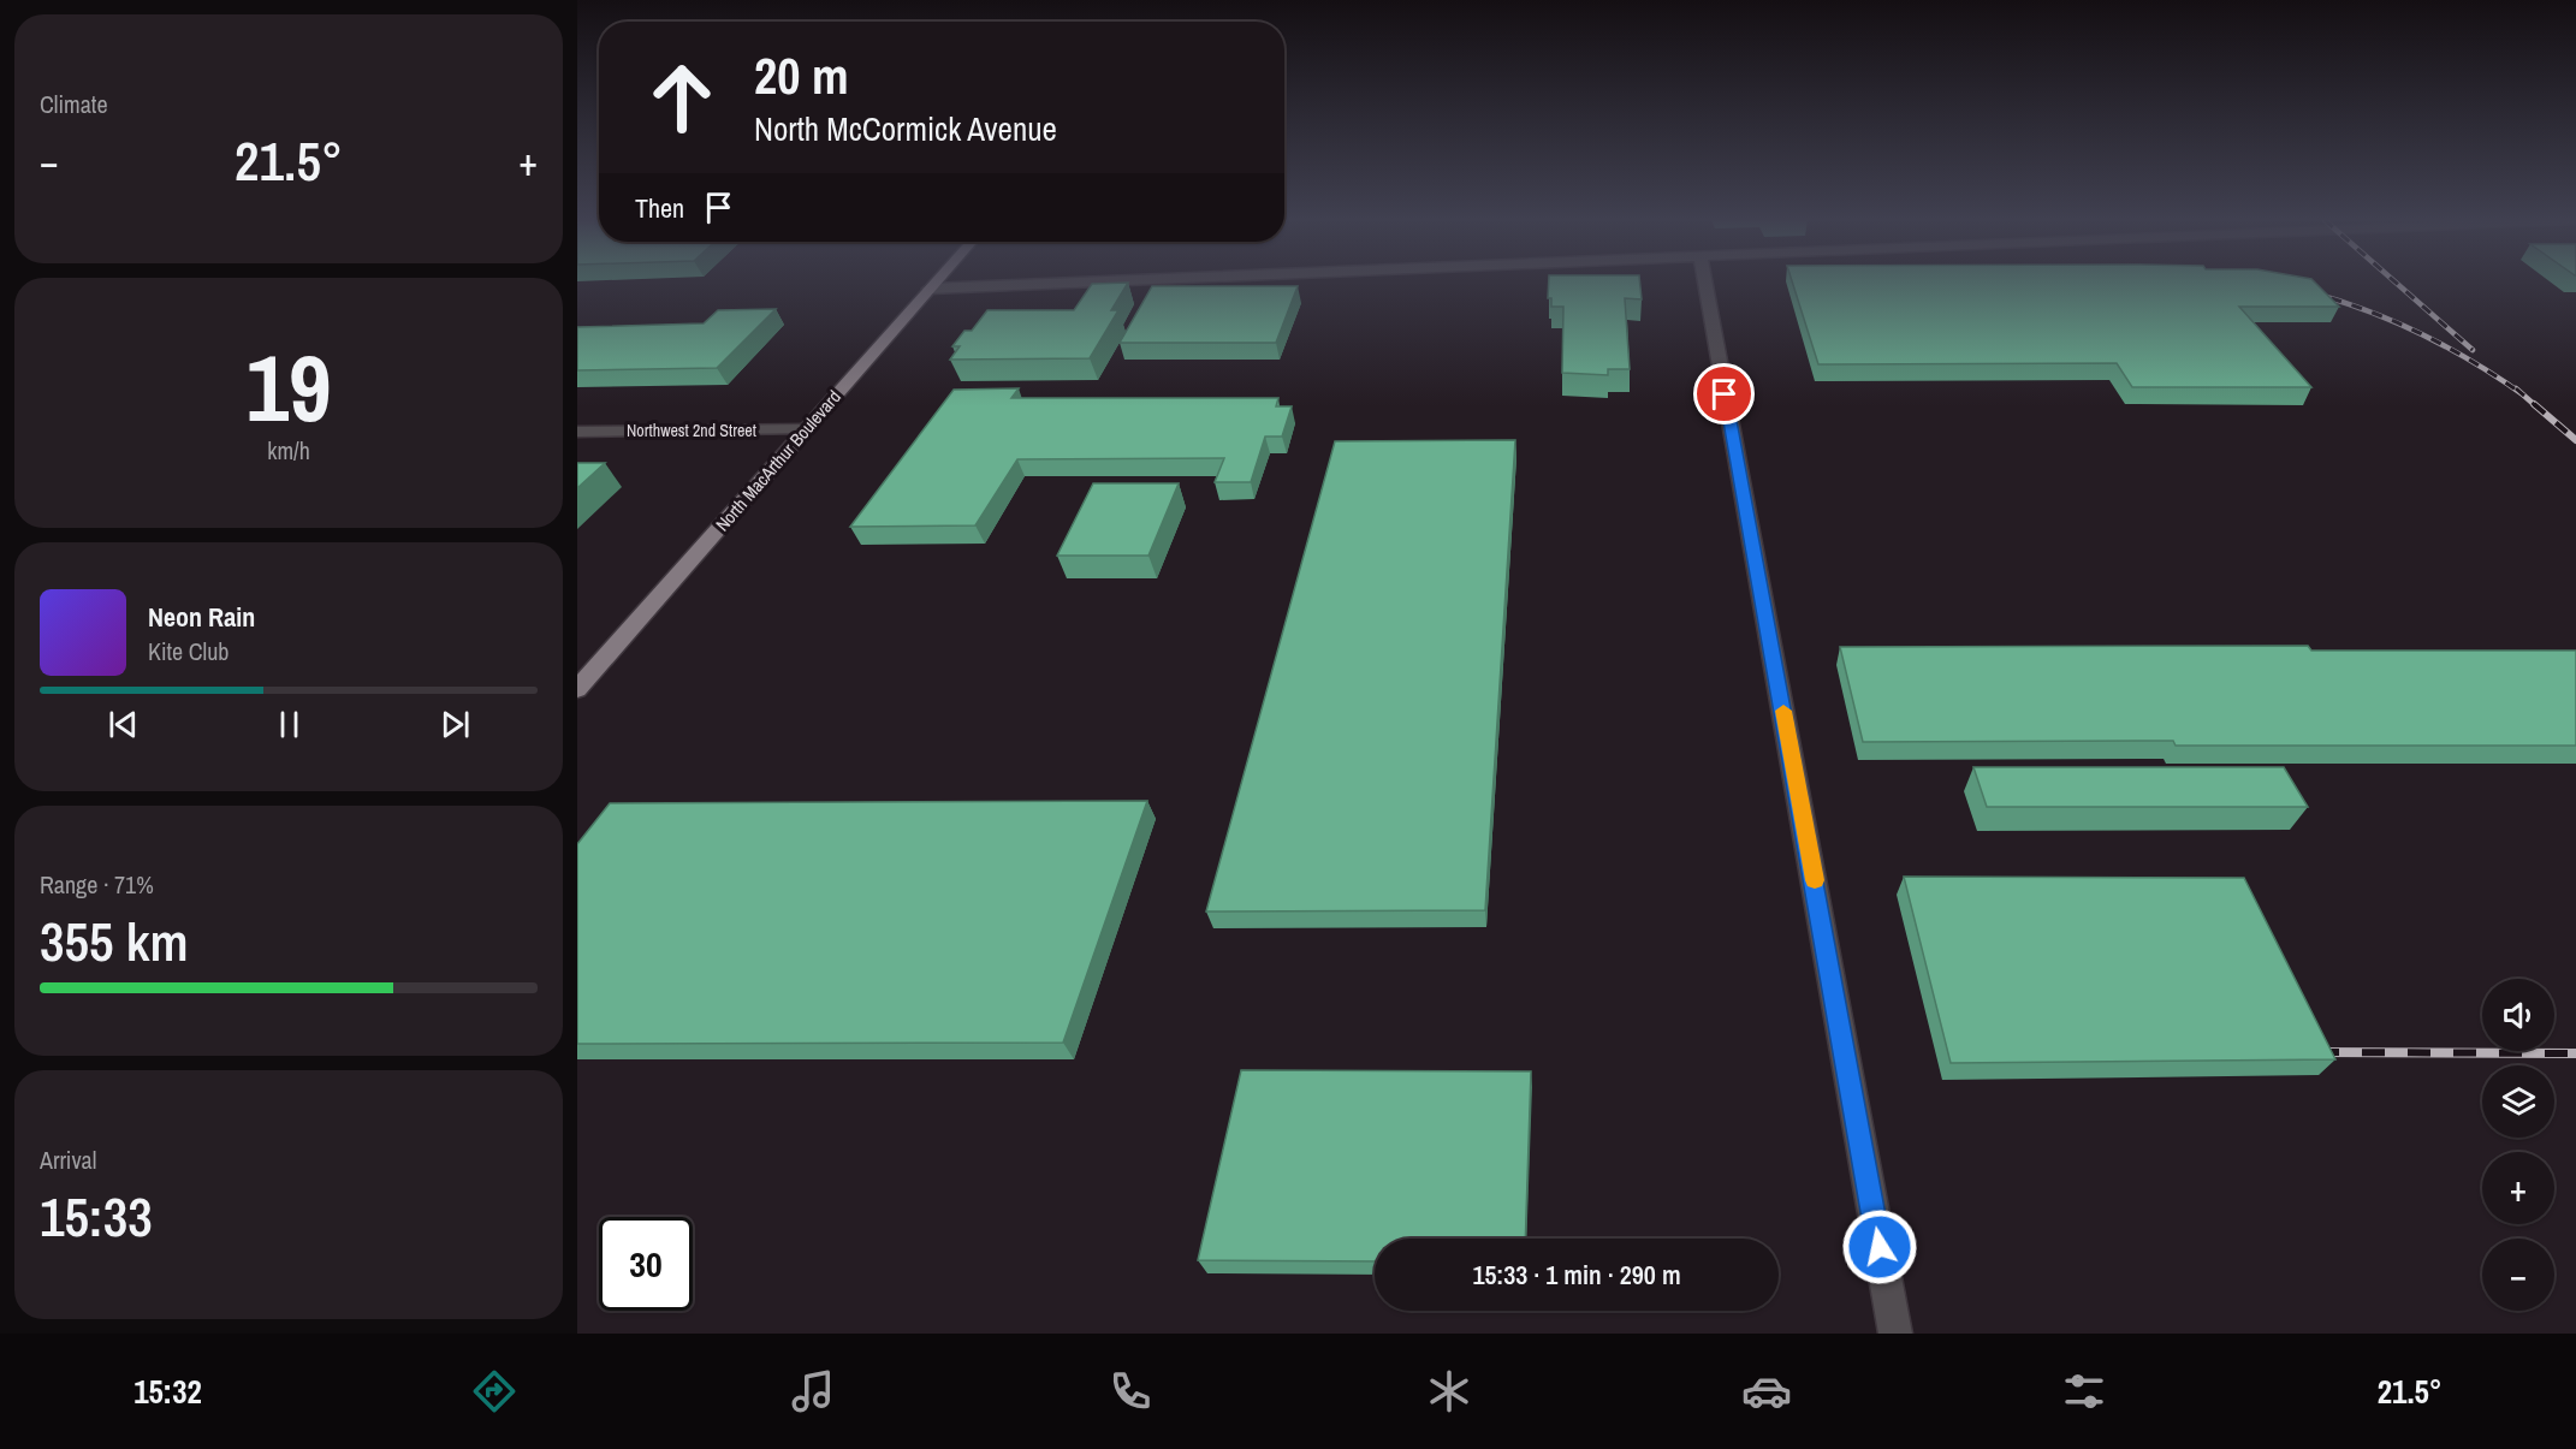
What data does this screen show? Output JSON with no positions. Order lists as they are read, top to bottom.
{
  "streets": {
    "main road": ["North MacArthur Boulevard"],
    "street": ["Northwest 2nd Street"]
  },
  "crossings": [
    ["Northwest 2nd Street", "North MacArthur Boulevard"]
  ],
  "page": {
    "tile": [
      "Climate",
      ["19", "km/h"],
      ["Range · 71%", "355 km"],
      ["Arrival", "15:33"]
    ],
    "turn": ["20 m", "North McCormick Avenue"],
    "heat": ["−", "21.5°", "+"],
    "then": "Then",
    "song": ["Neon Rain", "Kite Club"],
    "map_buttons": ["+", "−"],
    "limit": "30",
    "trip": "15:33 · 1 min · 290 m",
    "tabs": ["15:32", "21.5°"]
  }
}
